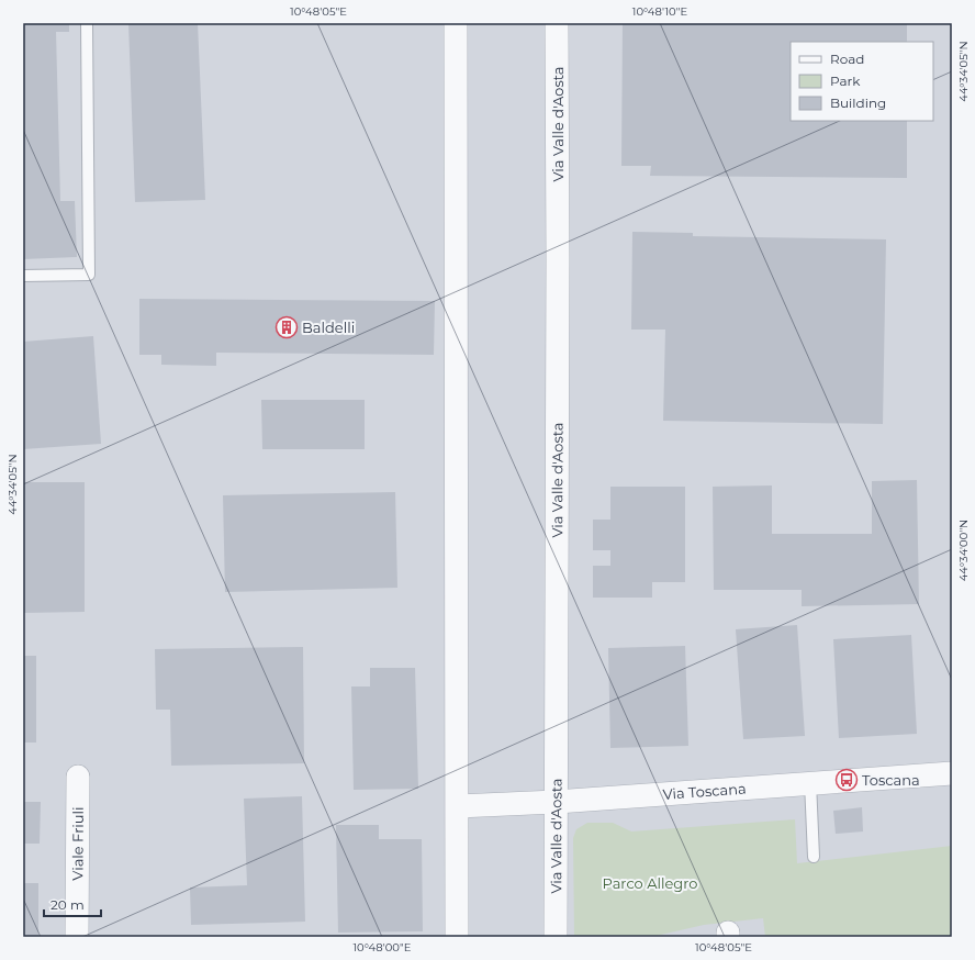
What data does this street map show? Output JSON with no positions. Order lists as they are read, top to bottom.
{
  "streets": {
    "street": ["Via Valle d'Aosta", "Via Toscana", "Viale Friuli"]
  },
  "crossings": [
    ["Via Valle d'Aosta", "Via Toscana"]
  ],
  "parks": ["Parco Allegro"],
  "places": {
    "building": ["Baldelli"],
    "bus stop": ["Toscana"]
  },
  "legend": ["Road", "Park", "Building"],
  "scale_bar": "20 m",
  "coordinates": [
    "10°48'05\"E",
    "10°48'10\"E",
    "44°34'05\"N",
    "44°34'00\"N",
    "10°48'00\"E"
  ]
}
